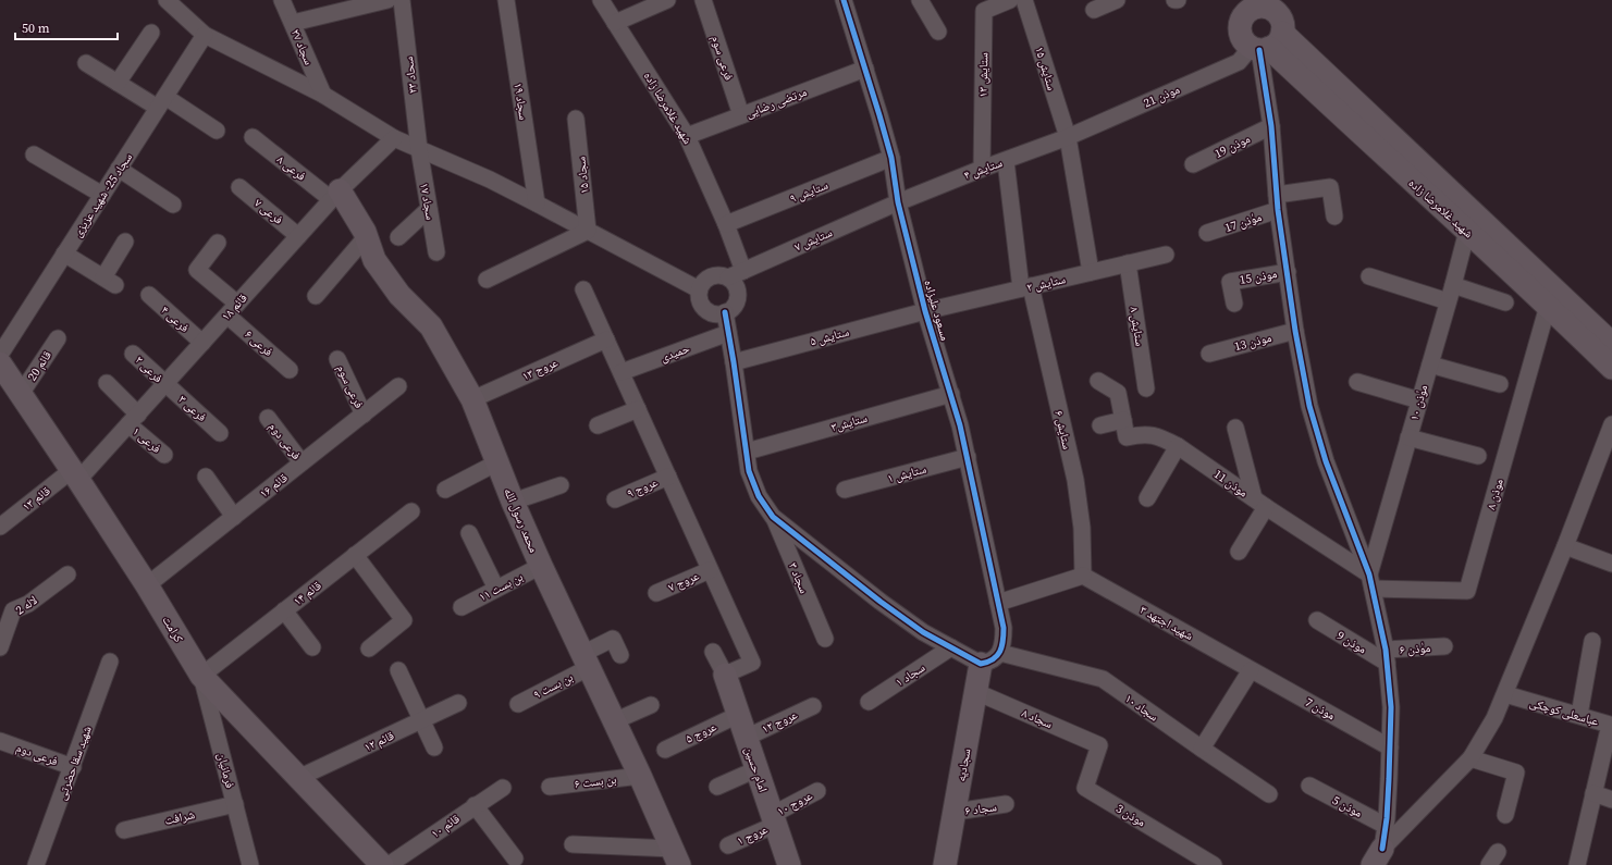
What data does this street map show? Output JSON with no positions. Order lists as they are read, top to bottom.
{
  "streets": {
    "street": [
      "سجاد ۲۷",
      "فرعی سوم",
      "ستایش ۱۵",
      "سحاد ۲۳",
      "ستایش ۱۳",
      "موذن 21",
      "سجاد ۱۹",
      "مرتضی رضایی",
      "شهید غلامرضا زاده",
      "موذن 19",
      "فرعی ۸",
      "ستایش ۴",
      "سجاد ۱۵",
      "ستایش ۹",
      "سجاد 25- شهید عزیزی",
      "سجاد ۱۷",
      "فرعی ۷",
      "موٰذن 17",
      "ستایش ۷",
      "موذن 15",
      "ستایش ۲",
      "قائم ۱۸",
      "مسعود علیزاده",
      "فرعی ۴",
      "ستایش ۸",
      "ستایش ۵",
      "موذن 13",
      "فرعی ۶",
      "حمیدی",
      "قائم 20",
      "فرعی ۲",
      "عروج ۱۳",
      "موٰذن ۱۰",
      "فرعی ۳",
      "ستایش۳",
      "ستایش ۶",
      "فرعی ۱",
      "فرعی دوم",
      "ستایش ۱",
      "موذن 11",
      "قائم ۱۶",
      "عروج ۹",
      "موذن ۸",
      "قائم ۱۳",
      "محمد رسول الله",
      "سجاد ۳",
      "عروج ۷",
      "بن بست ۱۱",
      "قائم ۱۴",
      "لاله 2",
      "شهید اجتهد ۳",
      "کرامت",
      "موذن 9",
      "موٰذن ۶",
      "سجاد ۱",
      "بن بست ۹",
      "سجاد ۱۰",
      "موذن 7",
      "عباسعلی کوچکی",
      "سجاد ۸",
      "عروج ۱۲",
      "عروج ۵",
      "قائم ۱۲",
      "شهید سقا حضرتی",
      "سجادیه",
      "امام حسین",
      "فرمانیان",
      "بن بست ۶",
      "عروج ۱۰",
      "موذن 5",
      "سجاد ۶",
      "موذن 3",
      "شرافت",
      "قائم ۱۰",
      "عروج ۱"
    ]
  },
  "crossings": [
    ["فرعی سوم", "مرتضی رضایی"],
    ["فرعی سوم", "قائم ۱۶"],
    ["ستایش ۱۵", "موذن 21"],
    ["ستایش ۱۵", "ستایش ۴"],
    ["سحاد ۲۳", "سجاد ۱۷"],
    ["ستایش ۱۳", "ستایش ۴"],
    ["موذن 21", "شهید غلامرضا زاده"],
    ["موذن 21", "ستایش ۴"],
    ["مرتضی رضایی", "شهید غلامرضا زاده"],
    ["مرتضی رضایی", "مسعود علیزاده"],
    ["شهید غلامرضا زاده", "ستایش ۹"],
    ["شهید غلامرضا زاده", "ستایش ۷"],
    ["شهید غلامرضا زاده", "موٰذن ۱۰"],
    ["شهید غلامرضا زاده", "موذن ۸"],
    ["فرعی ۸", "قائم ۱۸"],
    ["فرعی ۸", "محمد رسول الله"],
    ["ستایش ۴", "ستایش ۷"],
    ["ستایش ۴", "مسعود علیزاده"],
    ["ستایش ۹", "مسعود علیزاده"],
    ["سجاد 25- شهید عزیزی", "کرامت"],
    ["فرعی ۷", "قائم ۱۸"],
    ["ستایش ۷", "مسعود علیزاده"],
    ["ستایش ۲", "مسعود علیزاده"],
    ["ستایش ۲", "ستایش ۸"],
    ["ستایش ۲", "ستایش ۵"],
    ["ستایش ۲", "ستایش ۶"],
    ["قائم ۱۸", "فرعی ۴"],
    ["قائم ۱۸", "فرعی ۶"],
    ["قائم ۱۸", "فرعی ۲"],
    ["قائم ۱۸", "فرعی ۳"],
    ["قائم ۱۸", "فرعی ۱"],
    ["قائم ۱۸", "قائم ۱۳"],
    ["قائم ۱۸", "محمد رسول الله"],
    ["قائم ۱۸", "کرامت"],
    ["مسعود علیزاده", "ستایش ۵"],
    ["مسعود علیزاده", "ستایش۳"],
    ["مسعود علیزاده", "ستایش ۱"],
    ["مسعود علیزاده", "سجاد ۱۰"],
    ["قائم 20", "کرامت"],
    ["فرعی ۲", "فرعی ۳"],
    ["عروج ۱۳", "محمد رسول الله"],
    ["موٰذن ۱۰", "موذن 11"],
    ["موٰذن ۱۰", "موذن ۸"],
    ["ستایش ۶", "شهید اجتهد ۳"],
    ["فرعی دوم", "قائم ۱۶"],
    ["فرعی دوم", "شهید سقا حضرتی"],
    ["موذن 11", "موذن ۸"],
    ["قائم ۱۶", "کرامت"],
    ["قائم ۱۳", "کرامت"],
    ["محمد رسول الله", "بن بست ۱۱"],
    ["محمد رسول الله", "بن بست ۹"],
    ["محمد رسول الله", "بن بست ۶"],
    ["قائم ۱۴", "کرامت"],
    ["قائم ۱۴", "فرمانیان"],
    ["شهید اجتهد ۳", "موذن 7"],
    ["کرامت", "قائم ۱۲"],
    ["کرامت", "فرمانیان"],
    ["موذن 9", "موٰذن ۶"],
    ["سجاد ۸", "سجادیه"],
    ["سجاد ۸", "موذن 3"],
    ["عروج ۱۲", "امام حسین"],
    ["عروج ۵", "امام حسین"],
    ["سجادیه", "سجاد ۶"],
    ["امام حسین", "عروج ۱۰"],
    ["امام حسین", "عروج ۱"],
    ["فرمانیان", "شرافت"],
    ["عروج ۱۰", "عروج ۱"]
  ],
  "scale_bar": "50 m"
}
